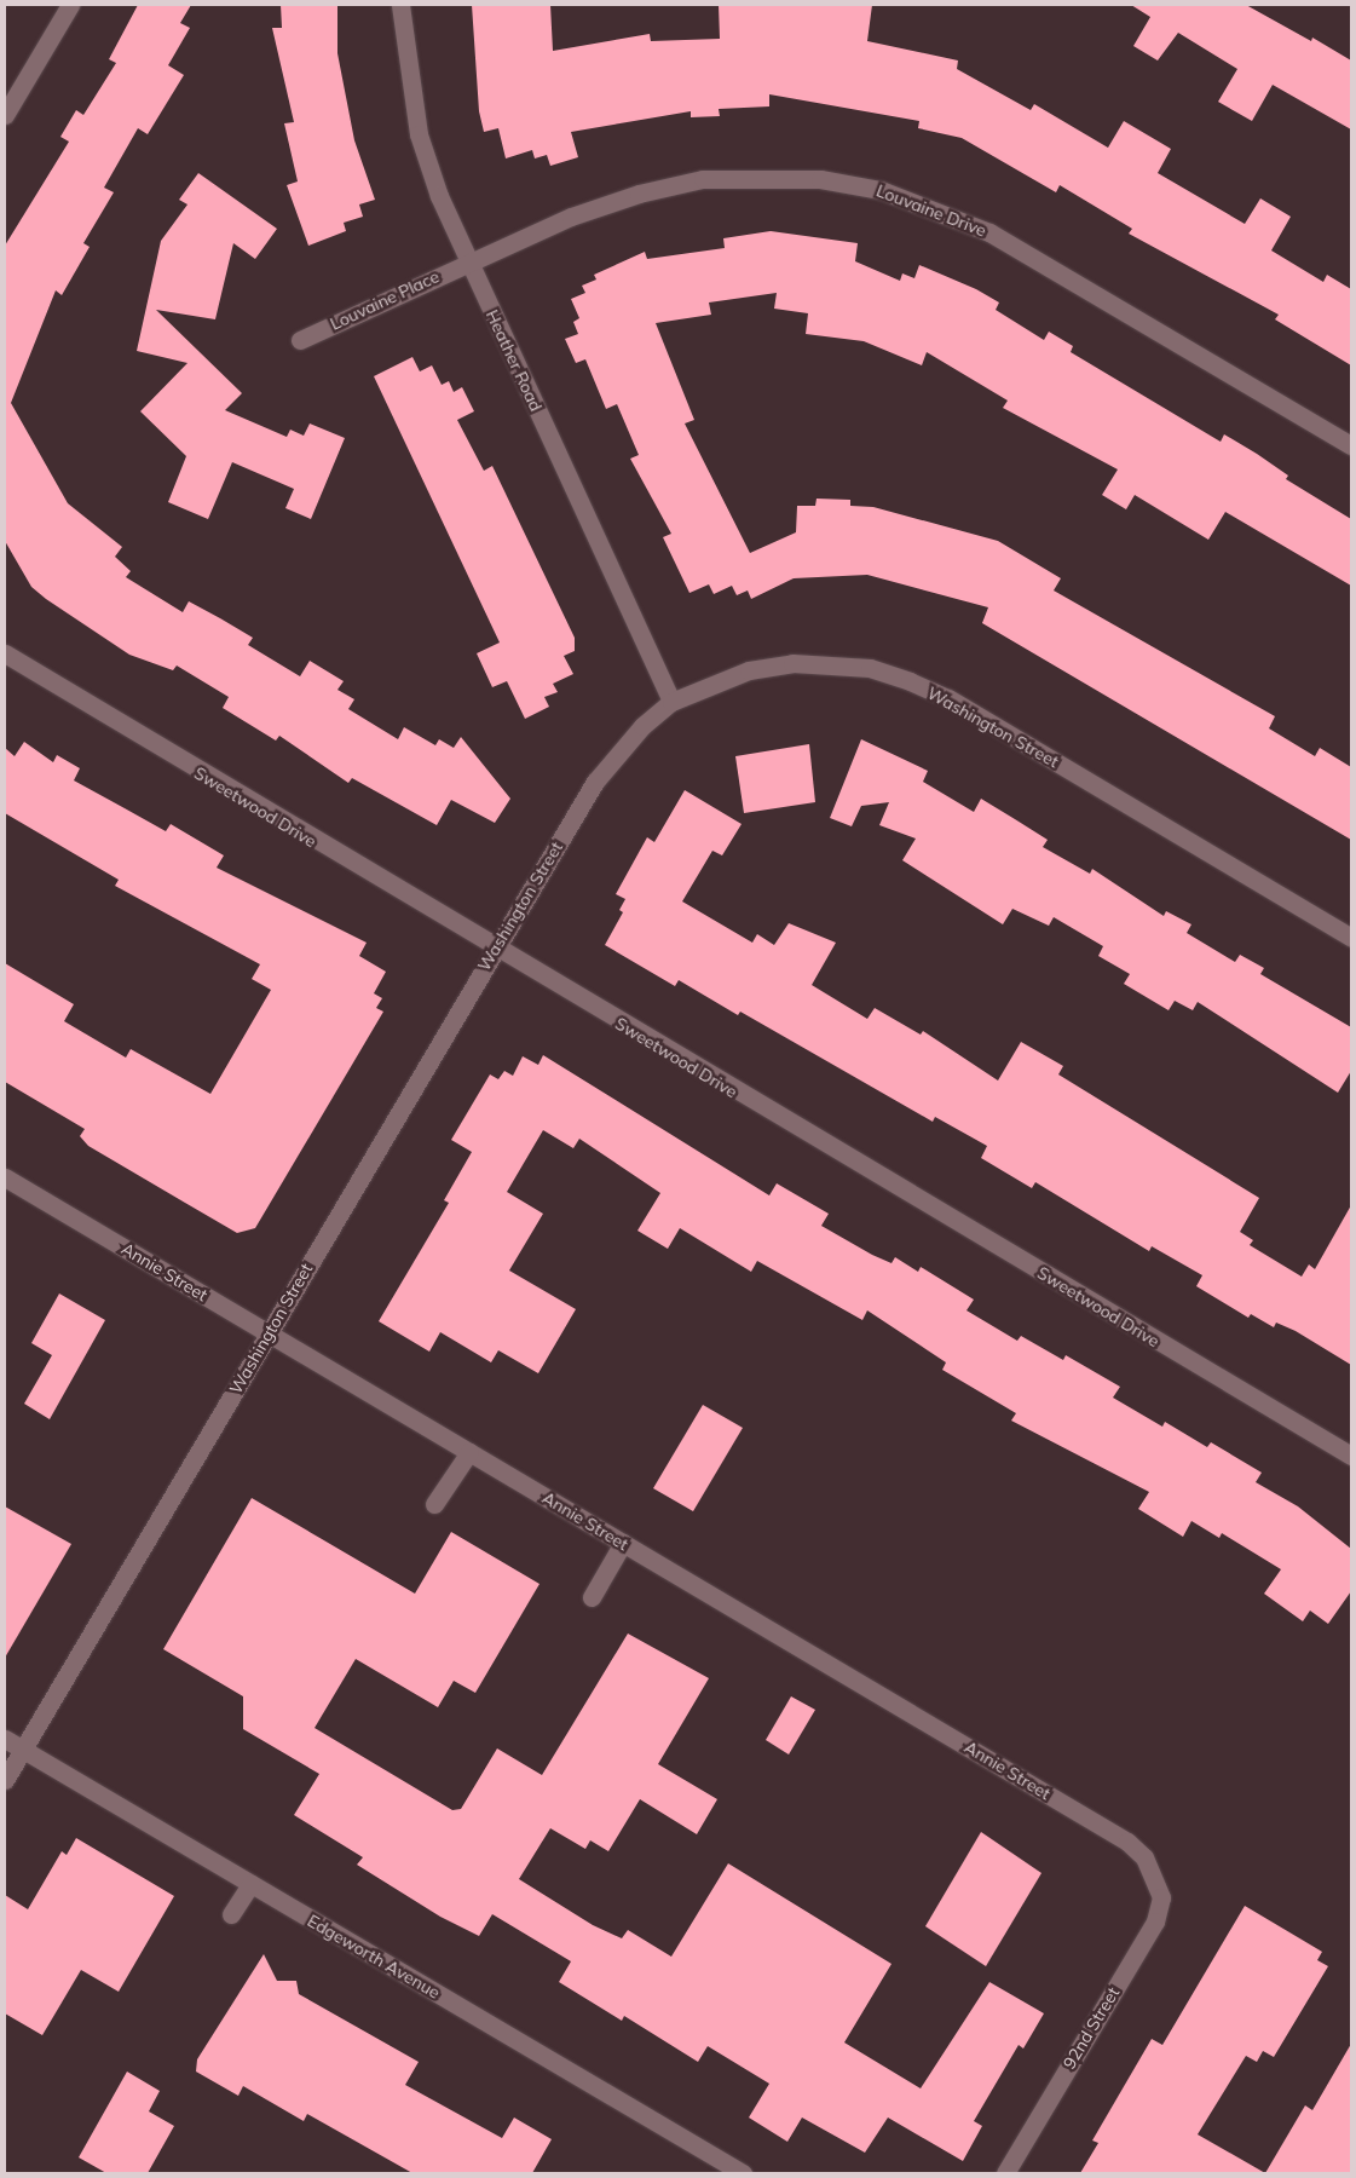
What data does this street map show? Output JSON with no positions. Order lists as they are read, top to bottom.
{
  "streets": {
    "street": [
      "Louvaine Drive",
      "Louvaine Place",
      "Heather Road",
      "Washington Street",
      "Sweetwood Drive",
      "Annie Street",
      "Edgeworth Avenue",
      "92nd Street"
    ]
  },
  "crossings": [
    ["Louvaine Drive", "Louvaine Place"],
    ["Louvaine Drive", "Heather Road"],
    ["Louvaine Place", "Heather Road"],
    ["Heather Road", "Washington Street"],
    ["Washington Street", "Sweetwood Drive"],
    ["Washington Street", "Annie Street"],
    ["Washington Street", "Edgeworth Avenue"],
    ["Annie Street", "92nd Street"]
  ]
}
